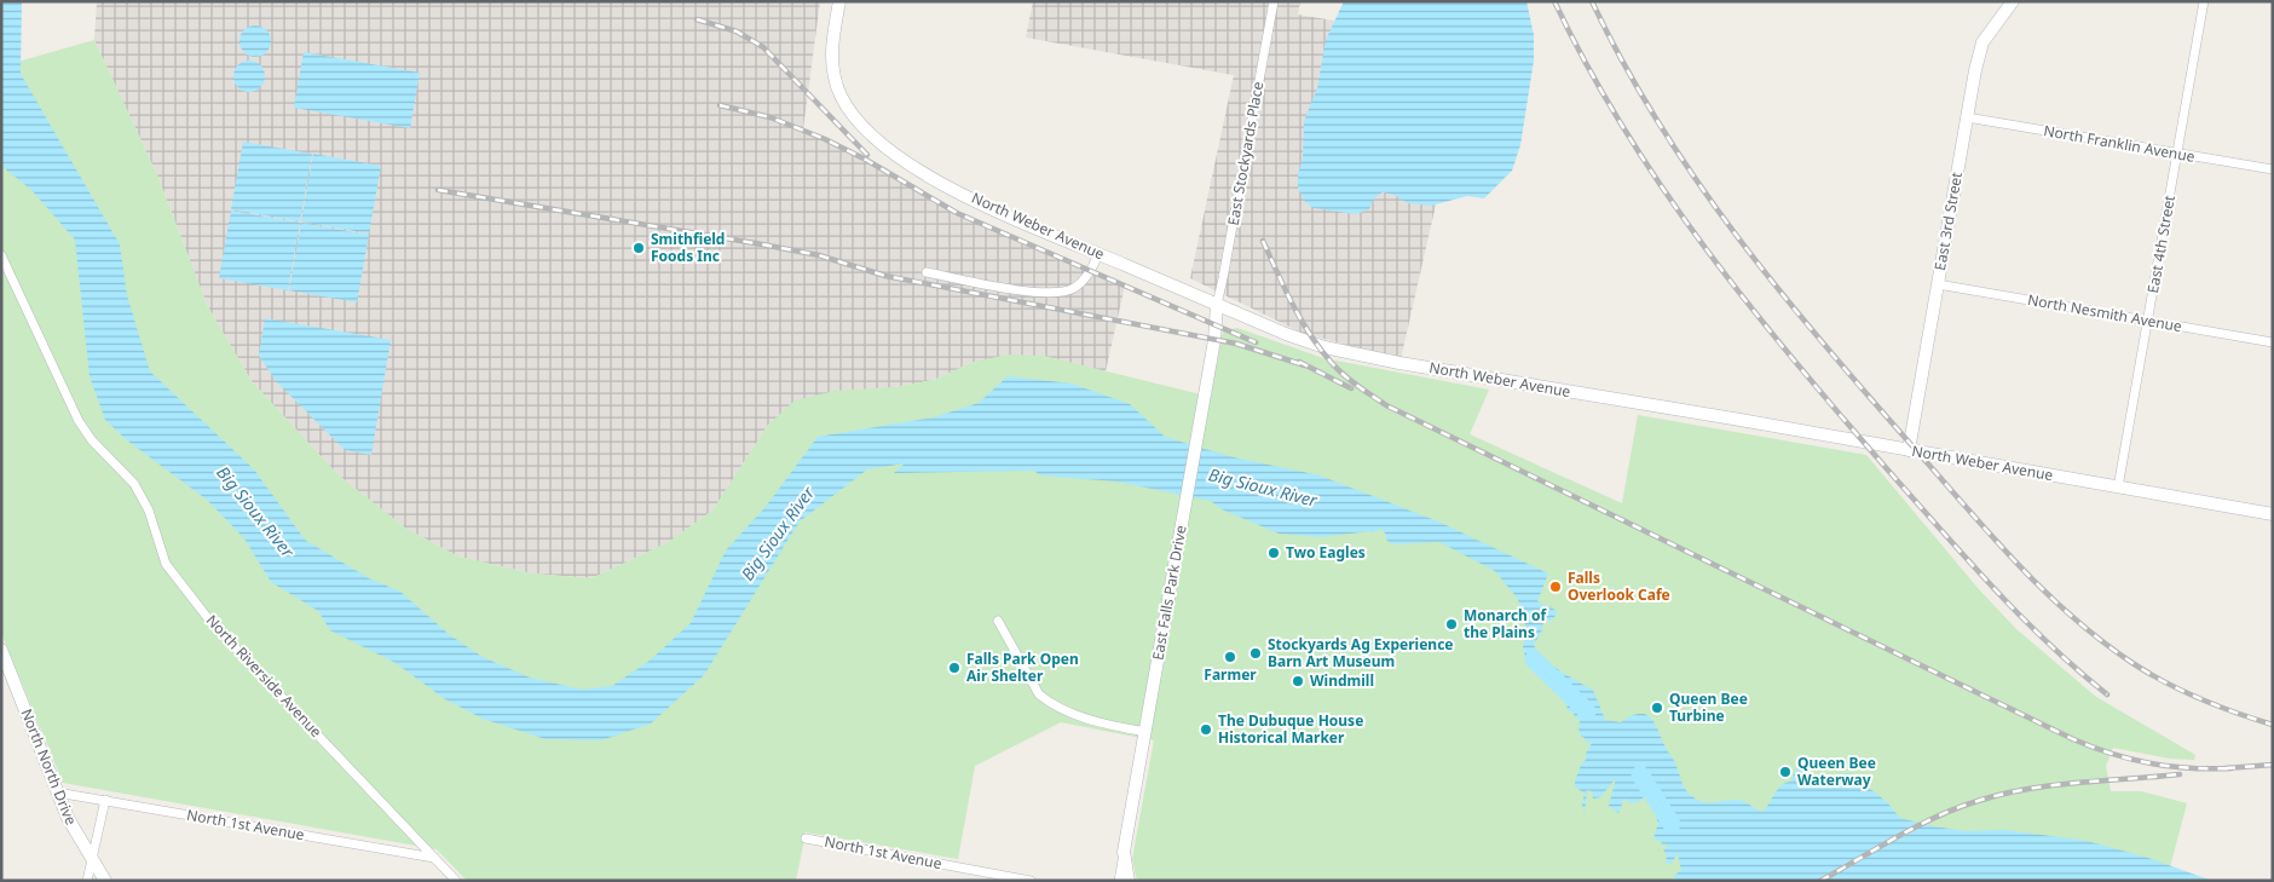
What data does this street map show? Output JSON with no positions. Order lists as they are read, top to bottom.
{
  "streets": {
    "street": [
      "North Franklin Avenue",
      "East Stockyards Place",
      "East 3rd Street",
      "North Weber Avenue",
      "East 4th Street",
      "North Nesmith Avenue",
      "East Falls Park Drive",
      "North Riverside Avenue",
      "North North Drive",
      "North 1st Avenue"
    ]
  },
  "crossings": [
    ["North Franklin Avenue", "East 3rd Street"],
    ["North Franklin Avenue", "East 4th Street"],
    ["East Stockyards Place", "North Weber Avenue"],
    ["East Stockyards Place", "East Falls Park Drive"],
    ["East 3rd Street", "North Weber Avenue"],
    ["East 3rd Street", "North Nesmith Avenue"],
    ["North Weber Avenue", "East 4th Street"],
    ["North Weber Avenue", "East Falls Park Drive"],
    ["East 4th Street", "North Nesmith Avenue"],
    ["North Riverside Avenue", "North 1st Avenue"],
    ["North North Drive", "North 1st Avenue"]
  ],
  "water": ["Big Sioux River"],
  "places": [
    "Smithfield Foods Inc",
    "Two Eagles",
    "Falls Overlook Cafe",
    "Monarch of the Plains",
    "Stockyards Ag Experience Barn Art Museum",
    "Farmer",
    "Falls Park Open Air Shelter",
    "Windmill",
    "Queen Bee Turbine",
    "The Dubuque House Historical Marker",
    "Queen Bee Waterway"
  ]
}
